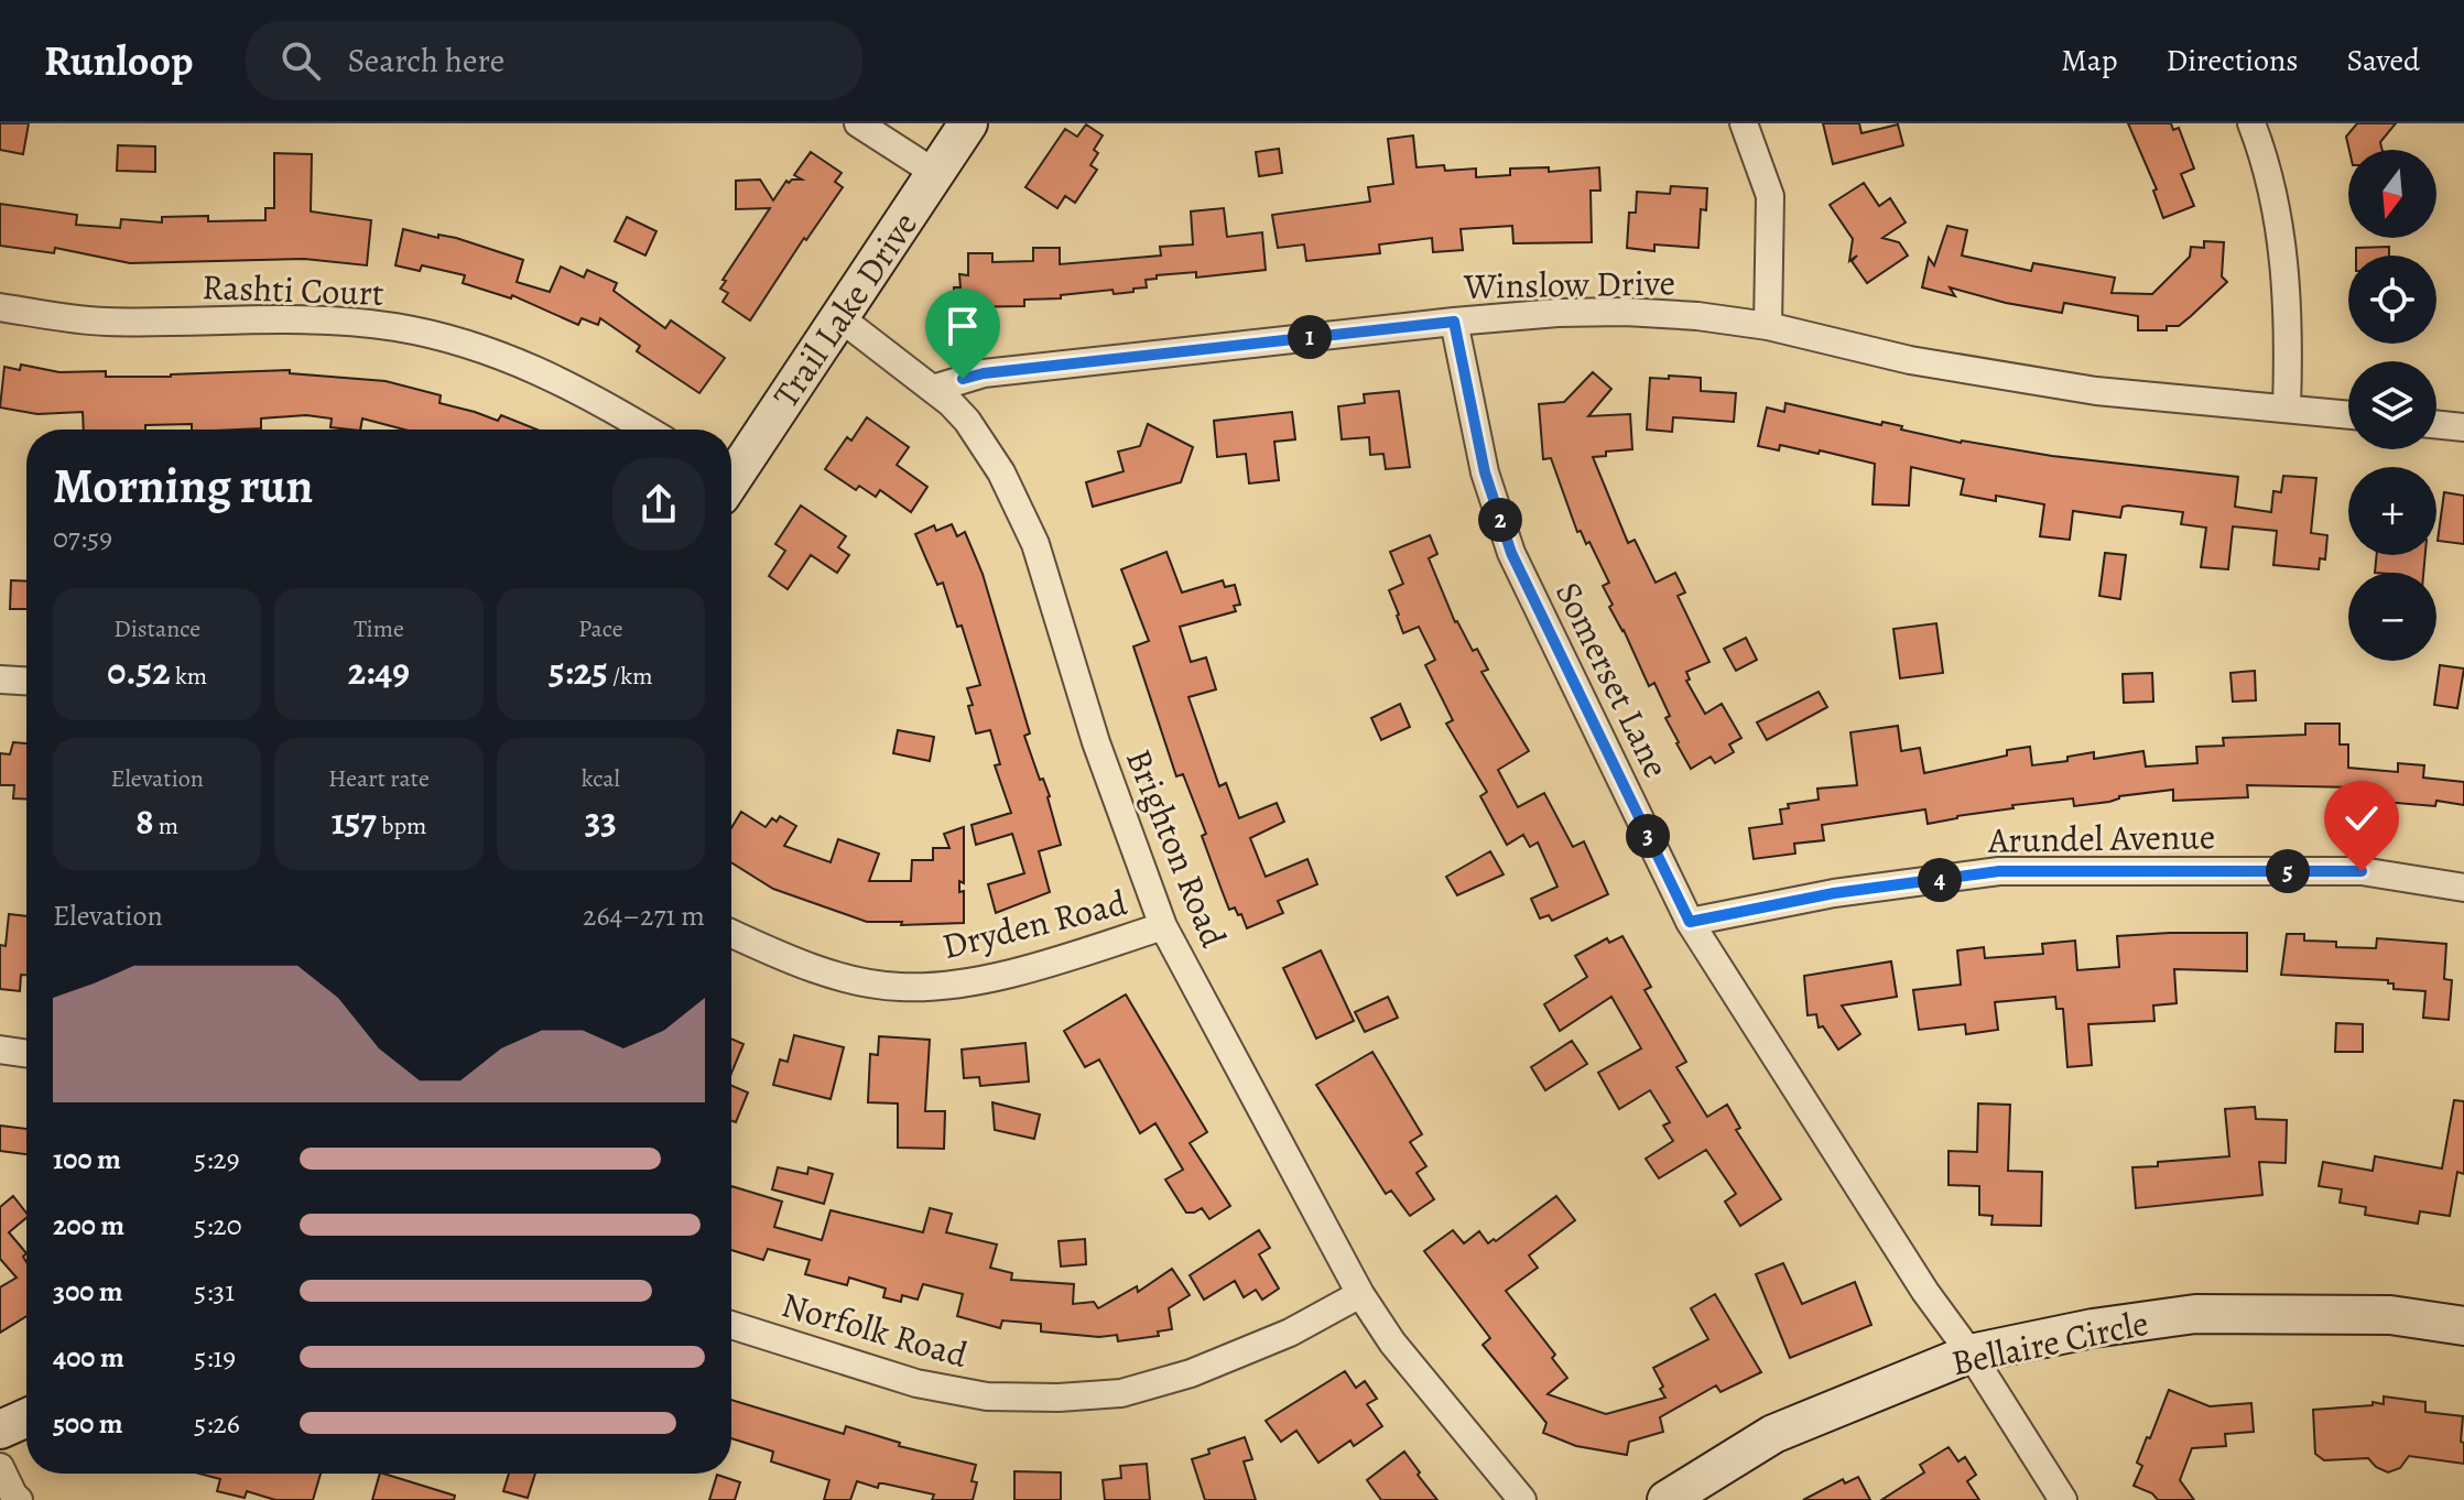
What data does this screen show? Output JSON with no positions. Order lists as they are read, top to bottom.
{
  "streets": {
    "street": [
      "Winslow Drive",
      "Rashti Court",
      "Trail Lake Drive",
      "Somerset Lane",
      "Arundel Avenue",
      "Brighton Road",
      "Dryden Road",
      "Norfolk Road",
      "Bellaire Circle"
    ]
  },
  "crossings": [
    ["Winslow Drive", "Somerset Lane"],
    ["Winslow Drive", "Brighton Road"],
    ["Trail Lake Drive", "Brighton Road"],
    ["Somerset Lane", "Arundel Avenue"],
    ["Somerset Lane", "Bellaire Circle"],
    ["Brighton Road", "Dryden Road"],
    ["Brighton Road", "Norfolk Road"]
  ],
  "north": "bottom",
  "page": {
    "header": "Runloop",
    "search": "Search here",
    "nav": ["Map", "Directions", "Saved"],
    "map_buttons": ["+", "−"],
    "pins": [
      "1",
      "2",
      "3",
      "5",
      "4"
    ],
    "heading": ["Morning run", "07:59"],
    "stats": [
      ["Distance", "0.52 km"],
      ["Time", "2:49"],
      ["Pace", "5:25 /km"],
      ["Elevation", "8 m"],
      ["Heart rate", "157 bpm"],
      ["kcal", "33"]
    ],
    "chart": ["Elevation", "264–271 m"],
    "list": [
      {
        "name": "100 m",
        "note": "5:29"
      },
      {
        "name": "200 m",
        "note": "5:20"
      },
      {
        "name": "300 m",
        "note": "5:31"
      },
      {
        "name": "400 m",
        "note": "5:19"
      },
      {
        "name": "500 m",
        "note": "5:26"
      }
    ]
  }
}
